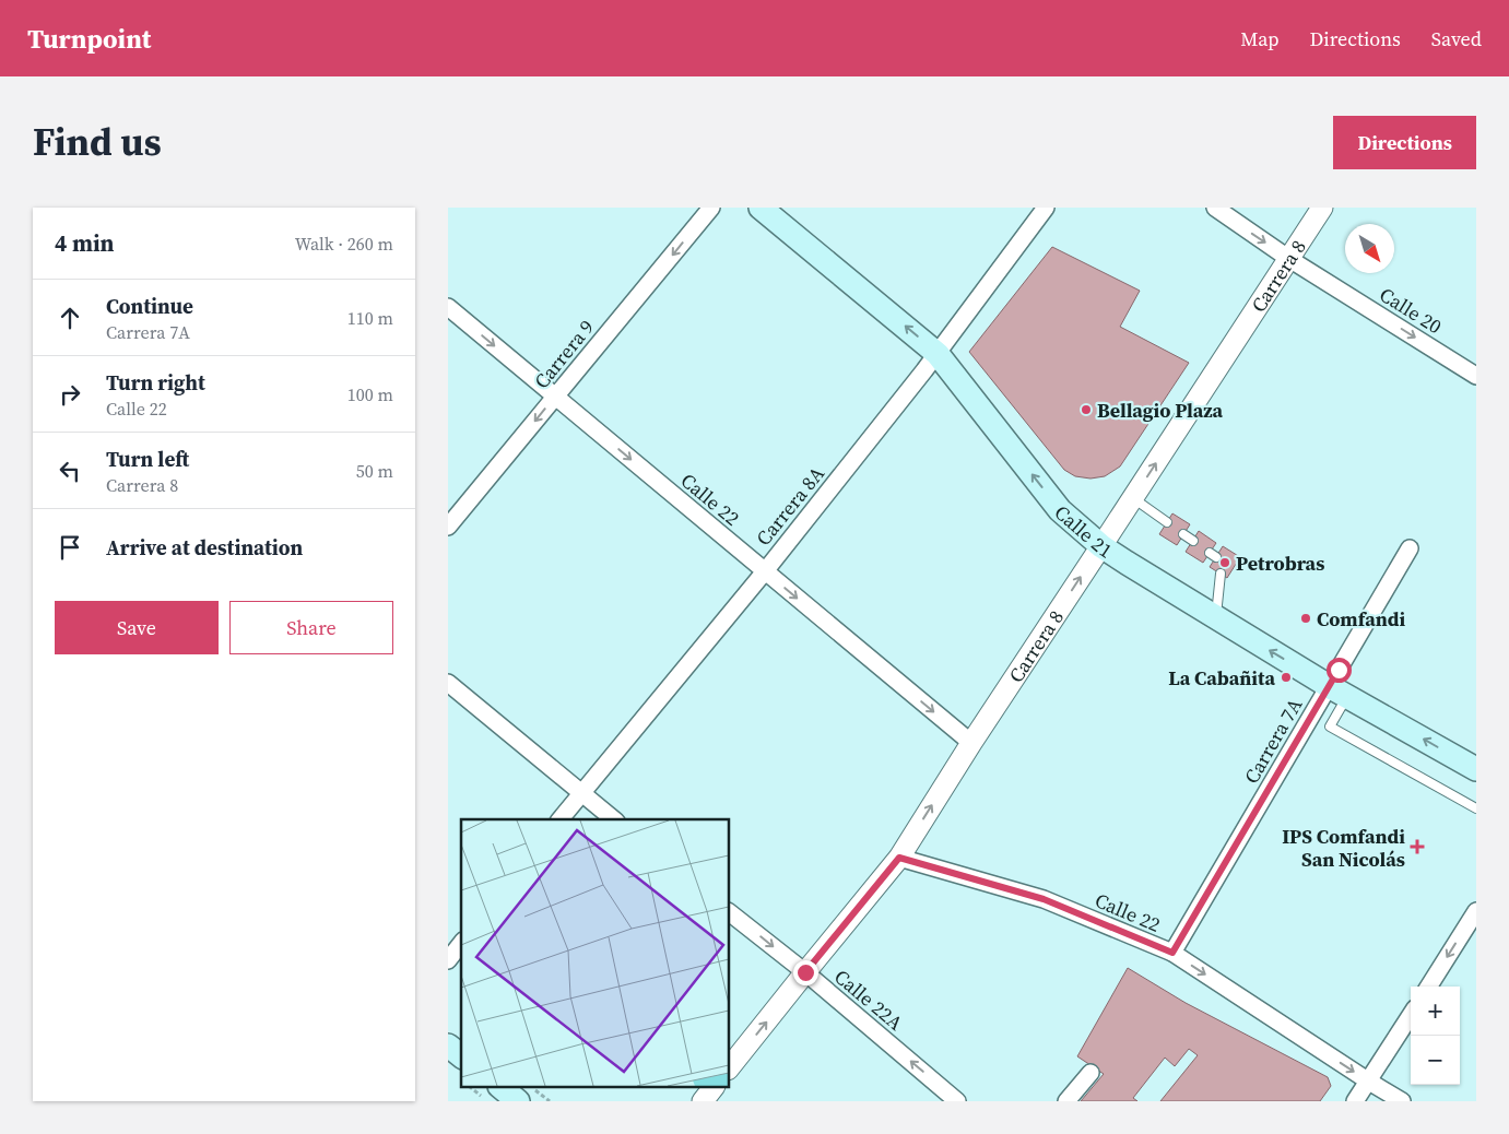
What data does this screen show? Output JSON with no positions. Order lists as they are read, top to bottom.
{
  "streets": {
    "main road": ["Calle 21"],
    "street": [
      "Carrera 8",
      "Calle 20",
      "Carrera 9",
      "Calle 22",
      "Carrera 8A",
      "Carrera 7A",
      "Calle 22A"
    ]
  },
  "crossings": [
    ["Carrera 8", "Calle 20"],
    ["Carrera 8", "Calle 22"],
    ["Carrera 8", "Calle 21"],
    ["Carrera 8", "Calle 22A"],
    ["Carrera 9", "Calle 22"],
    ["Calle 22", "Carrera 8A"],
    ["Calle 22", "Carrera 7A"],
    ["Carrera 8A", "Calle 21"],
    ["Calle 21", "Carrera 7A"]
  ],
  "one_way": [
    "Carrera 8",
    "Calle 20",
    "Carrera 9",
    "Calle 22",
    "Calle 21"
  ],
  "places": {
    "other": [
      "Bellagio Plaza",
      "Petrobras",
      "Comfandi",
      "La Cabañita"
    ],
    "health": ["IPS Comfandi San Nicolás"]
  },
  "north": "bottom right",
  "page": {
    "header": "Turnpoint",
    "nav": ["Map", "Directions", "Saved"],
    "title": "Find us",
    "buttons": [
      "Directions",
      ["Save", "Share"]
    ],
    "heading": ["4 min", "Walk · 260 m"],
    "list": [
      ["Continue", "Carrera 7A", "110 m"],
      ["Turn right", "Calle 22", "100 m"],
      ["Turn left", "Carrera 8", "50 m"],
      "Arrive at destination"
    ],
    "map_buttons": ["+", "−"]
  }
}
